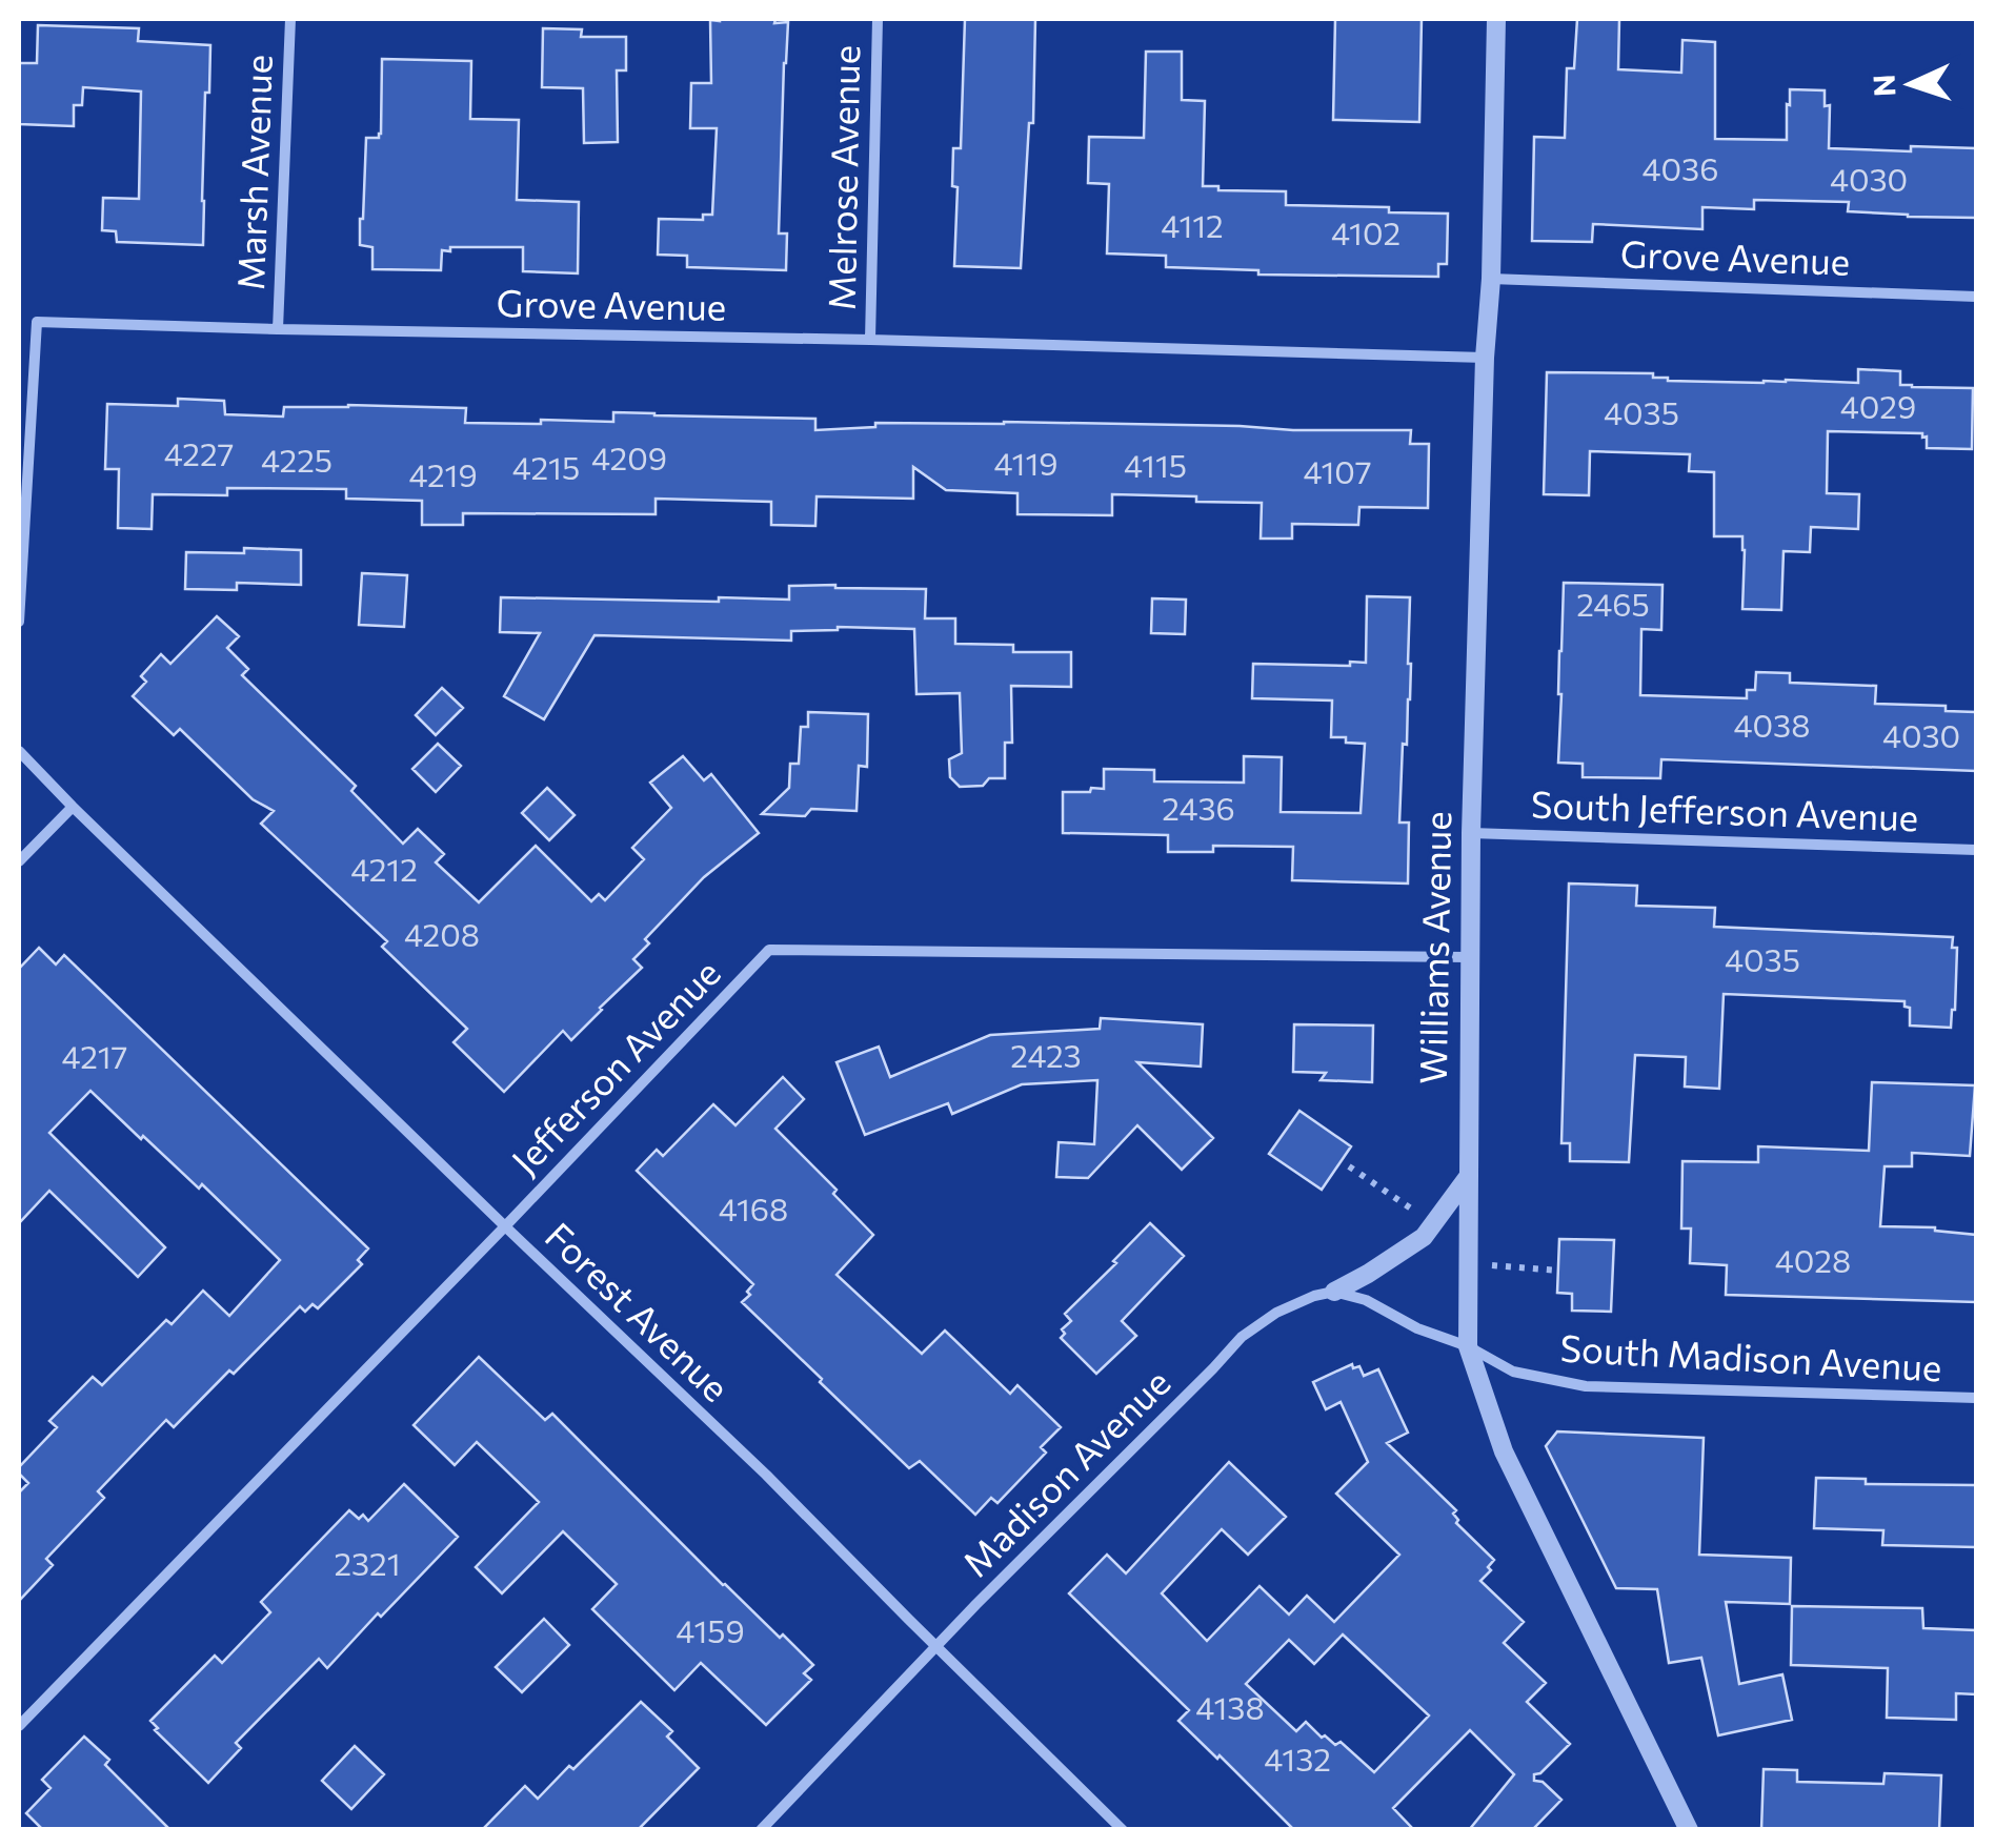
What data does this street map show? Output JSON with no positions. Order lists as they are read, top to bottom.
{
  "streets": {
    "street": [
      "Marsh Avenue",
      "Melrose Avenue",
      "Grove Avenue",
      "South Jefferson Avenue",
      "Williams Avenue",
      "Jefferson Avenue",
      "Forest Avenue",
      "South Madison Avenue",
      "Madison Avenue"
    ]
  },
  "crossings": [
    ["Marsh Avenue", "Grove Avenue"],
    ["Melrose Avenue", "Grove Avenue"],
    ["Grove Avenue", "Williams Avenue"],
    ["South Jefferson Avenue", "Williams Avenue"],
    ["Williams Avenue", "Jefferson Avenue"],
    ["Williams Avenue", "South Madison Avenue"],
    ["Jefferson Avenue", "Forest Avenue"],
    ["Forest Avenue", "Madison Avenue"]
  ],
  "house_numbers": [
    "4036",
    "4030",
    "4112",
    "4102",
    "4029",
    "4035",
    "4227",
    "4209",
    "4225",
    "4119",
    "4115",
    "4215",
    "4107",
    "4219",
    "2465",
    "4038",
    "4030",
    "2436",
    "4212",
    "4208",
    "4035",
    "2423",
    "4217",
    "4168",
    "4028",
    "2321",
    "4159",
    "4138",
    "4132"
  ],
  "north": "left"
}
